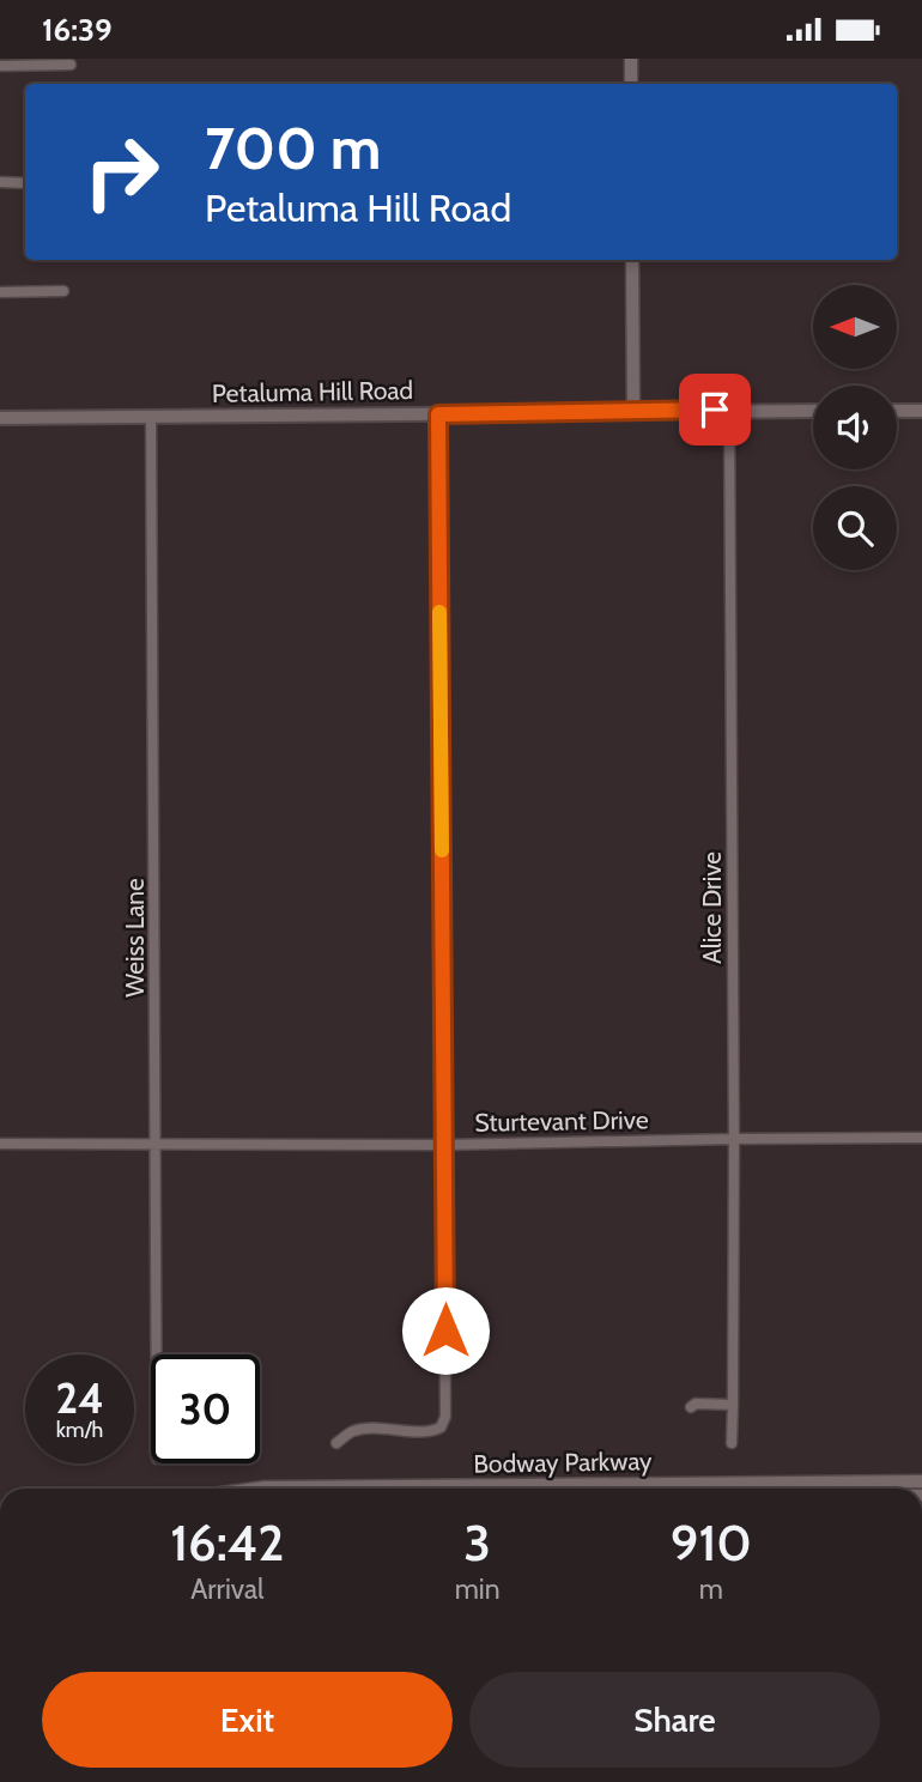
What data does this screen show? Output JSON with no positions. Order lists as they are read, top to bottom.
{
  "streets": {
    "main road": ["Petaluma Hill Road"],
    "street": [
      "Alice Drive",
      "Weiss Lane",
      "Sturtevant Drive",
      "Bodway Parkway"
    ]
  },
  "crossings": [
    ["Petaluma Hill Road", "Alice Drive"],
    ["Petaluma Hill Road", "Weiss Lane"],
    ["Alice Drive", "Sturtevant Drive"],
    ["Weiss Lane", "Sturtevant Drive"]
  ],
  "north": "left",
  "page": {
    "status": "16:39",
    "turn": ["700 m", "Petaluma Hill Road"],
    "speed": "24 km/h",
    "limit": "30",
    "eta": [
      "16:42",
      "Arrival",
      "3",
      "min",
      "910",
      "m"
    ],
    "buttons": ["Exit", "Share"]
  }
}
